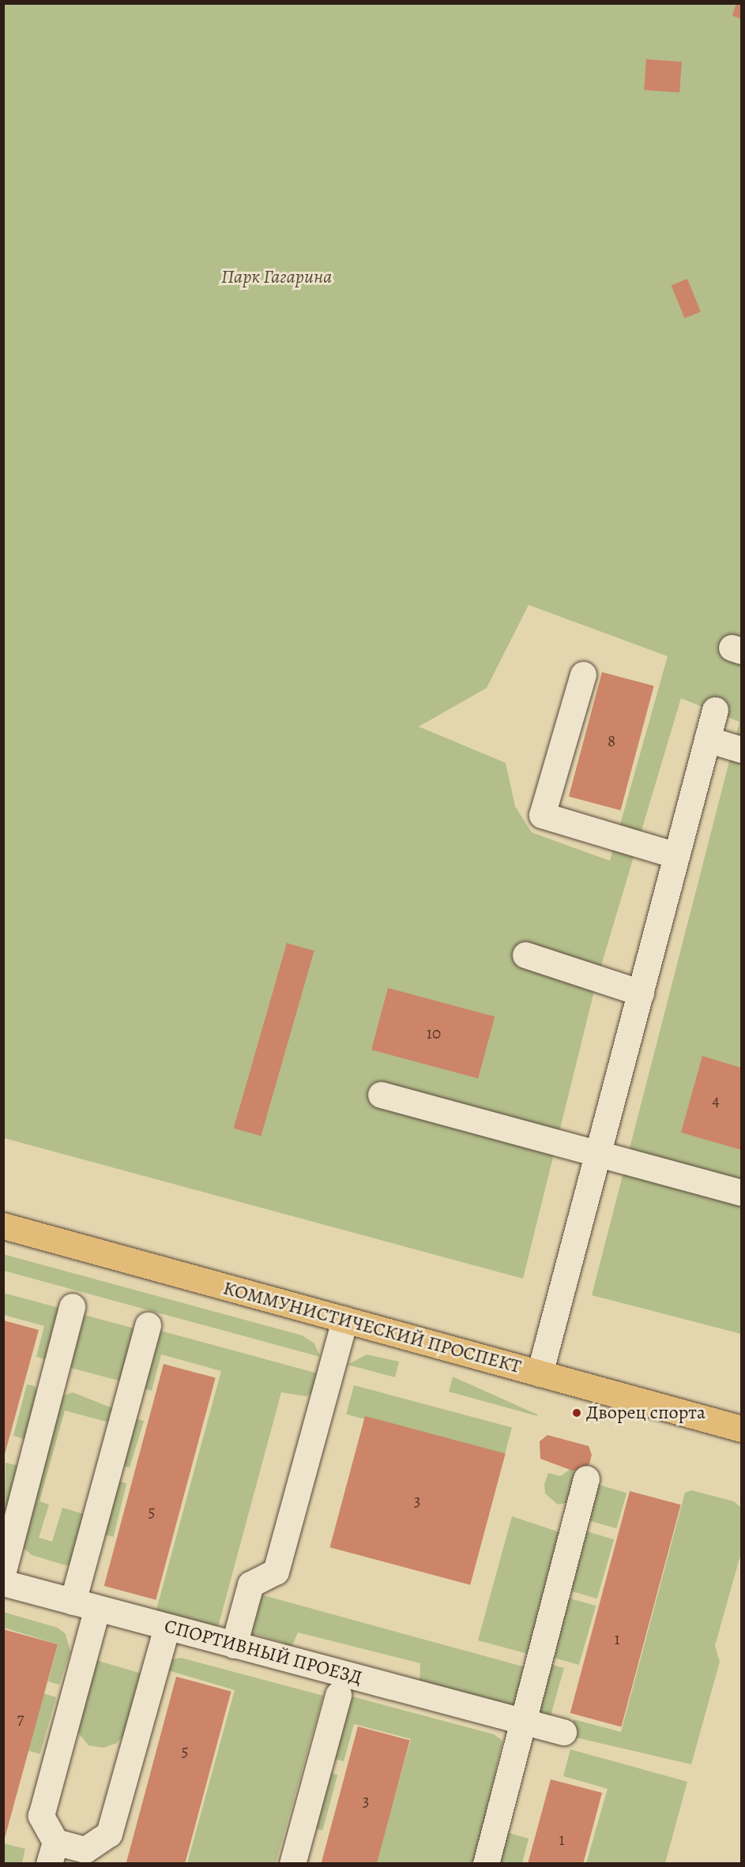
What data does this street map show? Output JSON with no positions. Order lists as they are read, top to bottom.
{
  "streets": {
    "main road": ["КОММУНИСТИЧЕСКИЙ ПРОСПЕКТ"],
    "street": ["СПОРТИВНЫЙ ПРОЕЗД"]
  },
  "parks": ["Парк Гагарина"],
  "places": ["Дворец спорта"],
  "house_numbers": [
    "8",
    "10",
    "4",
    "3",
    "5",
    "1",
    "7",
    "5",
    "3",
    "1"
  ]
}
